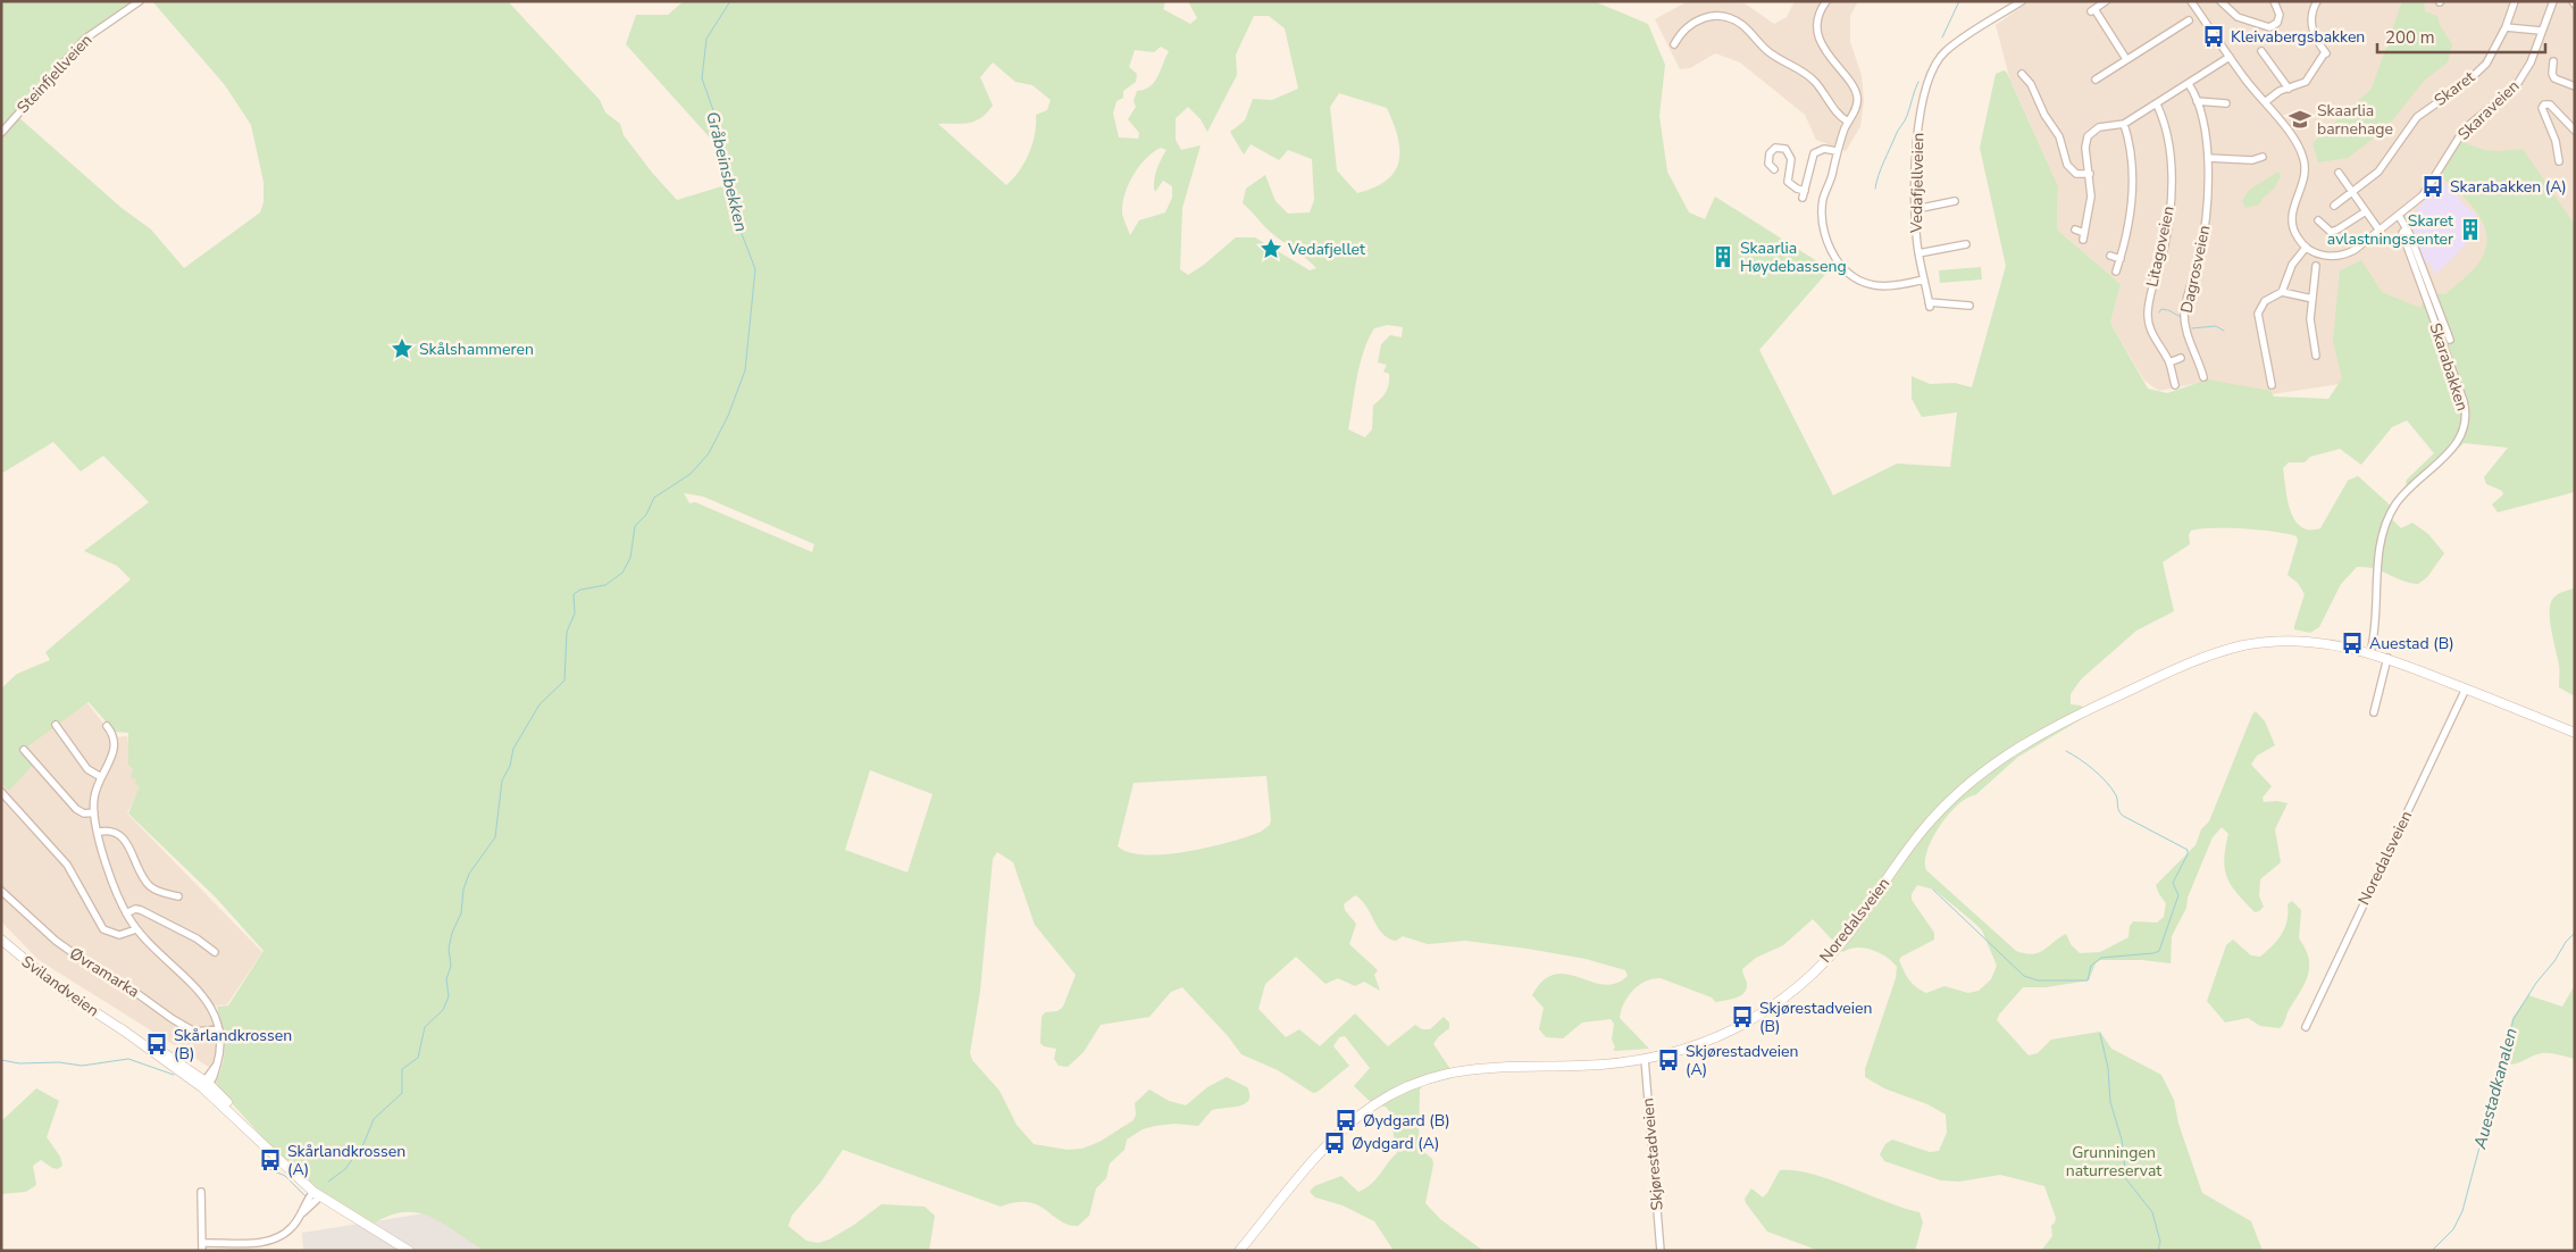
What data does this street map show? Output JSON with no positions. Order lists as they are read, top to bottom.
{
  "streets": {
    "main road": ["Noredalsveien", "Svilandveien"],
    "street": [
      "Steinfjellveien",
      "Skaret",
      "Skaraveien",
      "Vedafjellveien",
      "Litagoveien",
      "Dagrosveien",
      "Skarabakken",
      "Øvramarka",
      "Skjørestadveien"
    ]
  },
  "crossings": [
    ["Skaraveien", "Skarabakken"],
    ["Skarabakken", "Noredalsveien"],
    ["Noredalsveien", "Skjørestadveien"]
  ],
  "water": ["Gråbeinsbekken", "Auestadkanalen"],
  "parks": ["Grunningen naturreservat"],
  "places": {
    "bus stop": [
      "Kleivabergsbakken",
      "Skarabakken (A)",
      "Auestad (B)",
      "Skjørestadveien (B)",
      "Skårlandkrossen (B)",
      "Skjørestadveien (A)",
      "Øydgard (B)",
      "Øydgard (A)",
      "Skårlandkrossen (A)"
    ],
    "school or university": ["Skaarlia barnehage"],
    "building": ["Skaret avlastningssenter", "Skaarlia Høydebasseng"],
    "place": ["Vedafjellet", "Skålshammeren"]
  },
  "scale_bar": "200 m"
}
